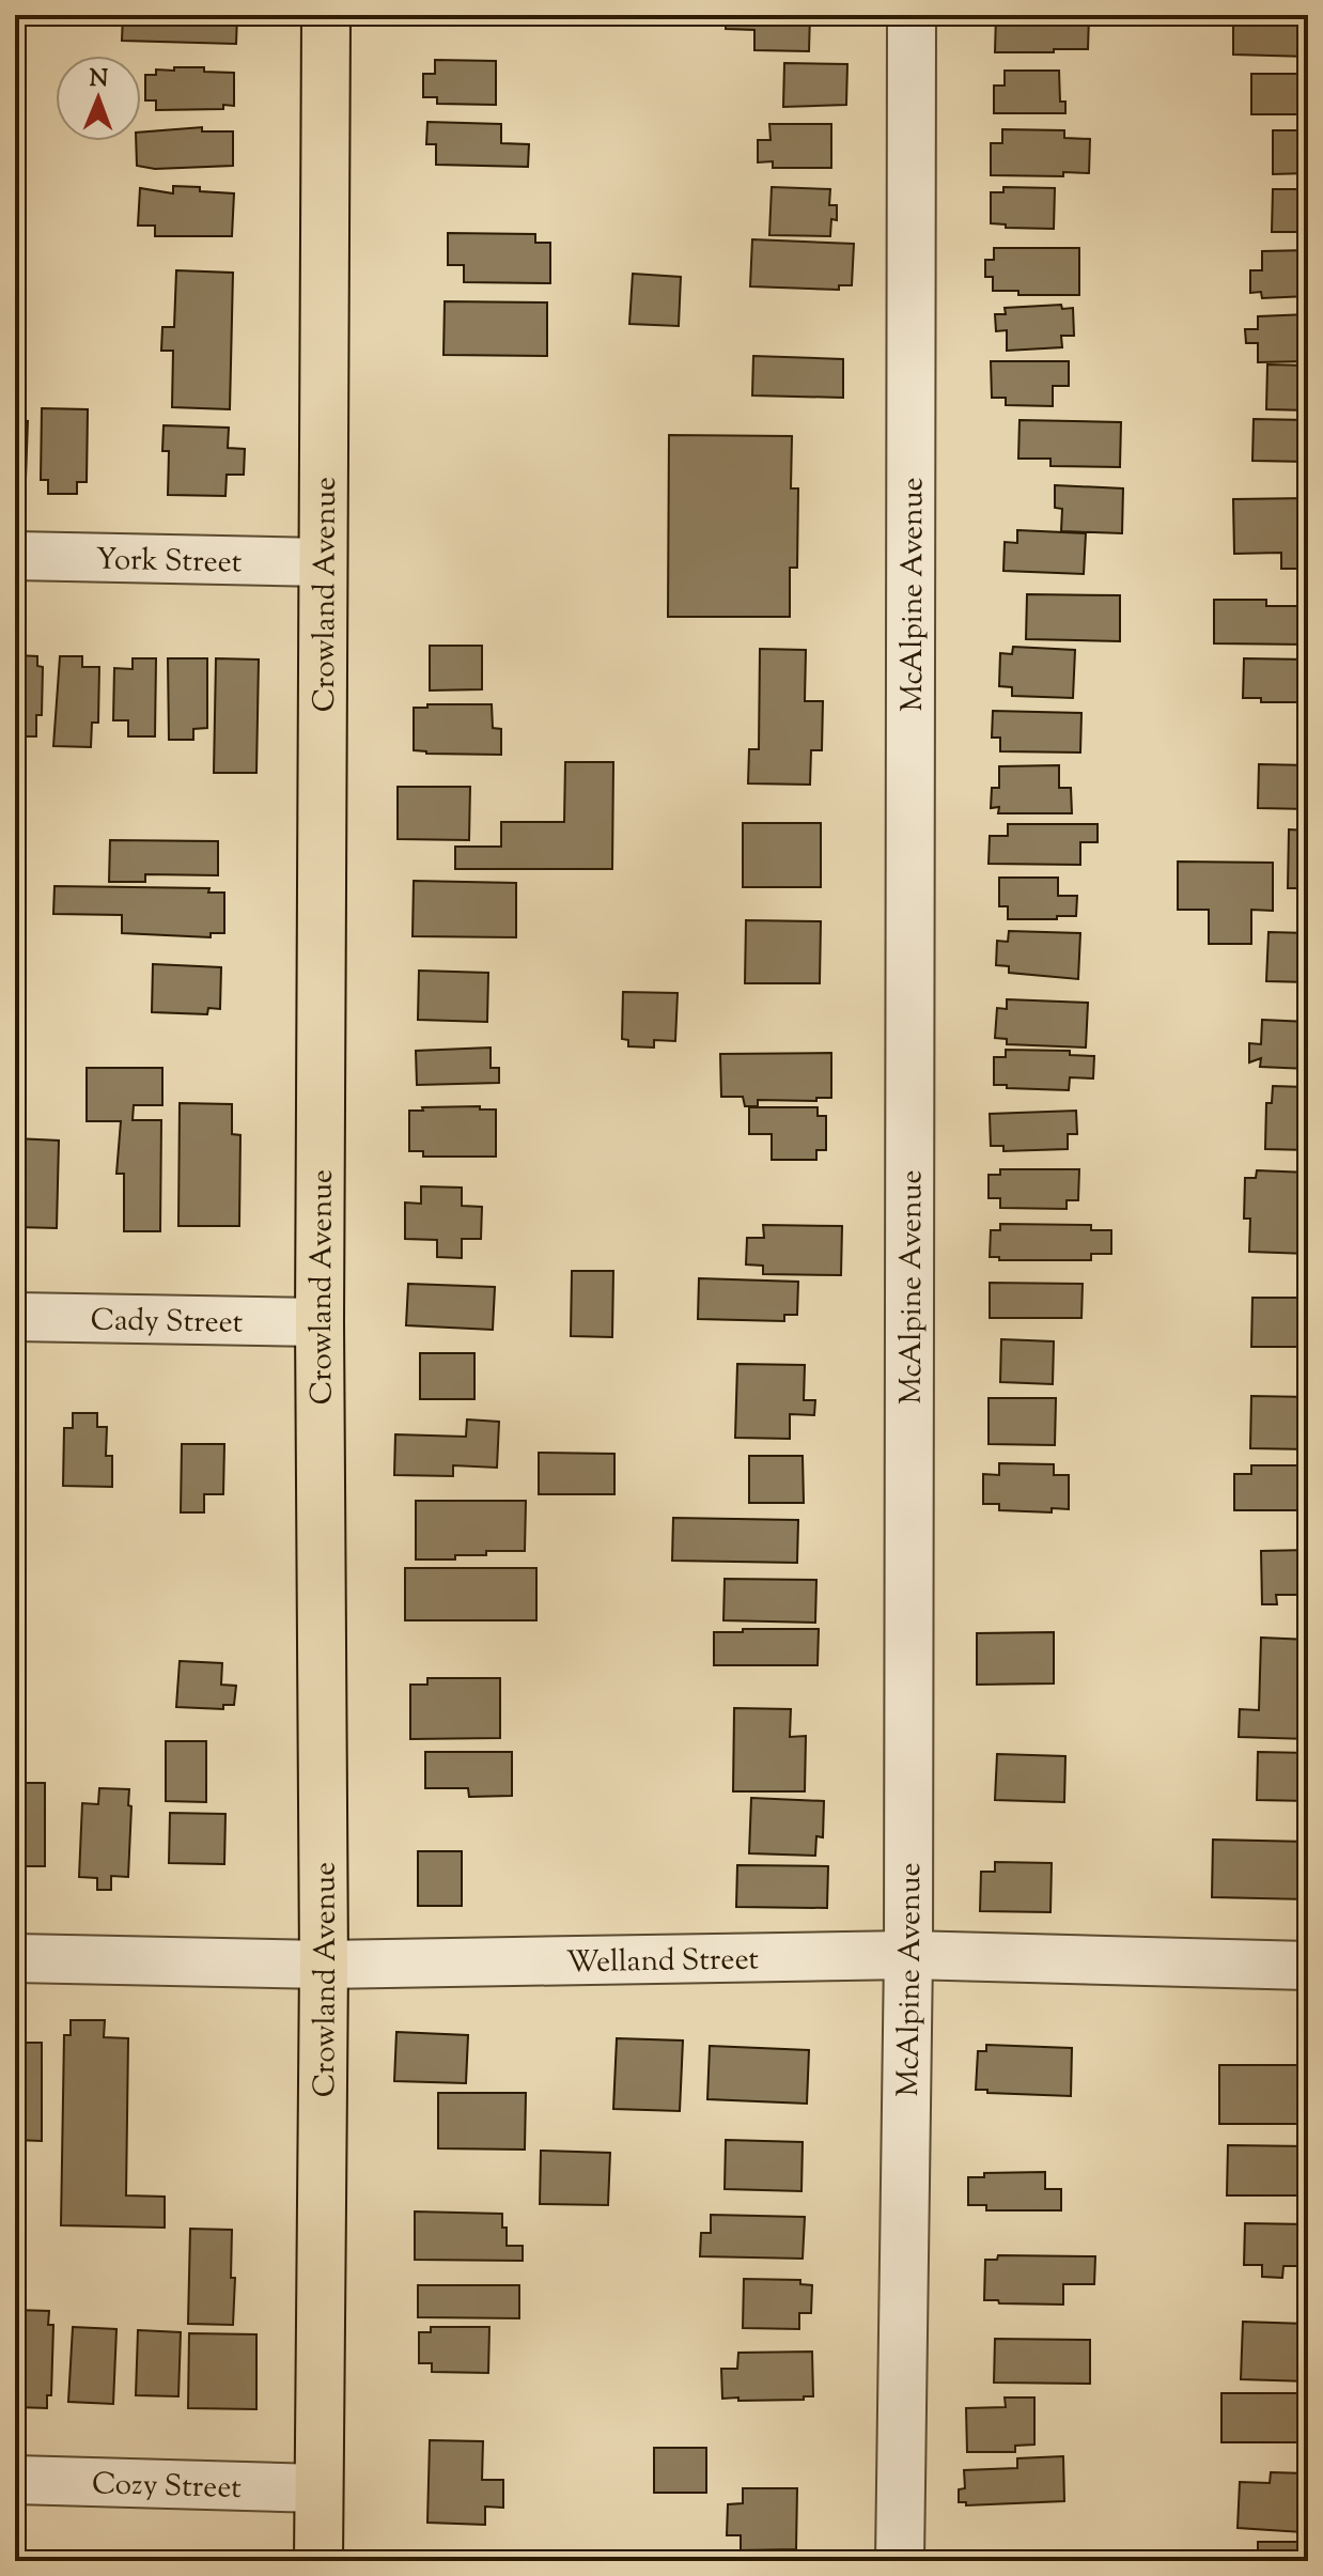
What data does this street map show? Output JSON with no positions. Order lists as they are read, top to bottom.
{
  "streets": {
    "main road": ["Crowland Avenue"],
    "street": [
      "York Street",
      "McAlpine Avenue",
      "Cady Street",
      "Welland Street",
      "Cozy Street"
    ]
  },
  "crossings": [
    ["York Street", "Crowland Avenue"],
    ["Crowland Avenue", "Cady Street"],
    ["Crowland Avenue", "Welland Street"],
    ["Crowland Avenue", "Cozy Street"],
    ["McAlpine Avenue", "Welland Street"]
  ],
  "north": "top"
}
